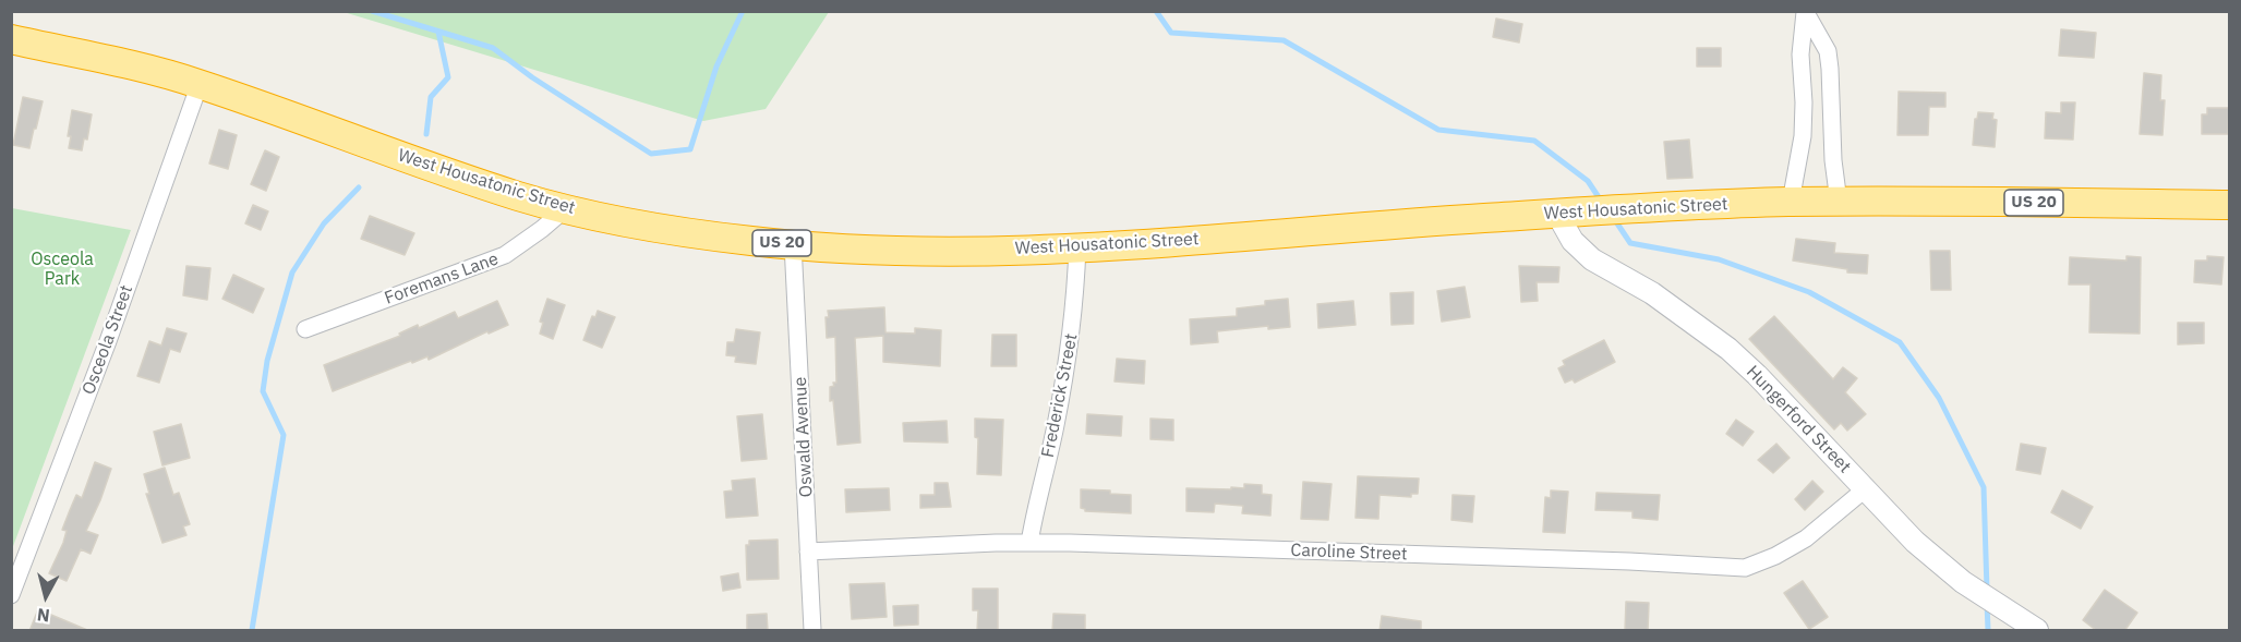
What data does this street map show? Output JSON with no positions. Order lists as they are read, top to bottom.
{
  "streets": {
    "highway": ["West Housatonic Street", "US 20"],
    "street": [
      "Foremans Lane",
      "Osceola Street",
      "Frederick Street",
      "Hungerford Street",
      "Oswald Avenue",
      "Caroline Street"
    ]
  },
  "crossings": [
    ["West Housatonic Street", "Foremans Lane"],
    ["West Housatonic Street", "Osceola Street"],
    ["West Housatonic Street", "Frederick Street"],
    ["West Housatonic Street", "Hungerford Street"],
    ["West Housatonic Street", "Oswald Avenue"],
    ["Frederick Street", "Caroline Street"],
    ["Hungerford Street", "Caroline Street"],
    ["Oswald Avenue", "Caroline Street"]
  ],
  "parks": ["Osceola Park"],
  "north": "bottom"
}
